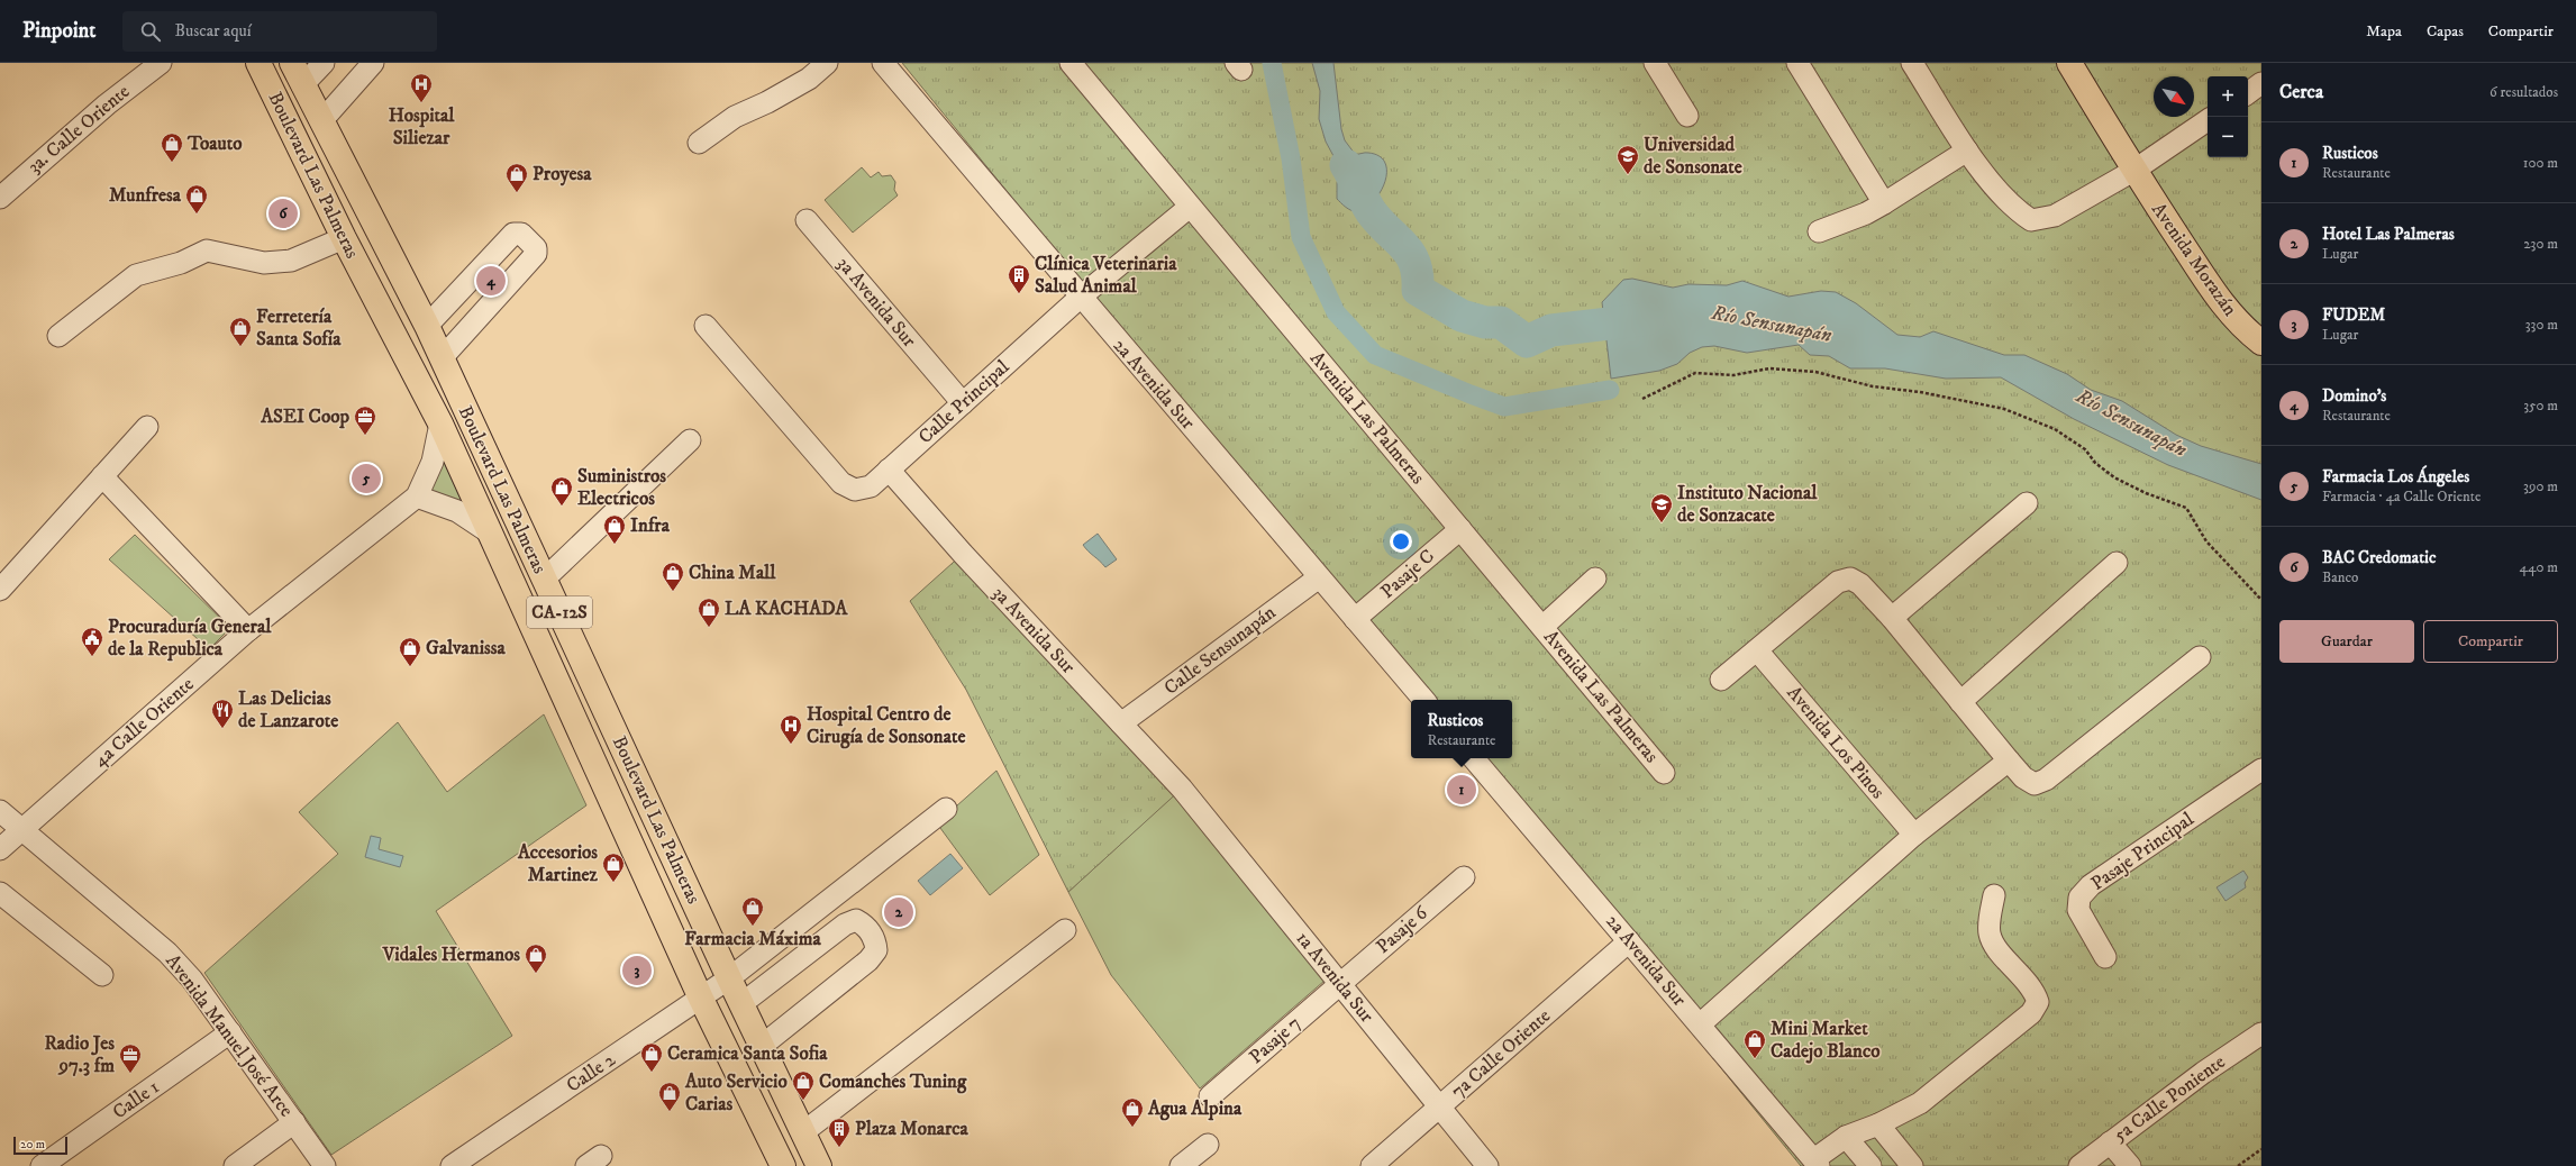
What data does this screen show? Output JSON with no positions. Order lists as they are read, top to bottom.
{
  "streets": {
    "main road": ["Boulevard Las Palmeras", "Avenida Morazán", "CA-12S"],
    "street": [
      "3a. Calle Oriente",
      "3a Avenida Sur",
      "2a Avenida Sur",
      "Calle Principal",
      "Avenida Las Palmeras",
      "Pasaje C",
      "Calle Sensunapán",
      "4a Calle Oriente",
      "Avenida Los Pinos",
      "Pasaje Principal",
      "Pasaje 6",
      "1a Avenida Sur",
      "Avenida Manuel José Arce",
      "Pasaje 7",
      "7a Calle Oriente",
      "Calle 2",
      "5a Calle Poniente",
      "Calle 1"
    ]
  },
  "crossings": [
    ["Boulevard Las Palmeras", "Calle 2"],
    ["3a Avenida Sur", "Calle Principal"],
    ["3a Avenida Sur", "Calle Sensunapán"],
    ["3a Avenida Sur", "1a Avenida Sur"],
    ["2a Avenida Sur", "Calle Principal"],
    ["2a Avenida Sur", "Pasaje C"],
    ["2a Avenida Sur", "Calle Sensunapán"],
    ["2a Avenida Sur", "7a Calle Oriente"],
    ["Calle Principal", "Avenida Las Palmeras"],
    ["Avenida Las Palmeras", "Pasaje C"],
    ["4a Calle Oriente", "Avenida Manuel José Arce"],
    ["Pasaje 6", "1a Avenida Sur"],
    ["Pasaje 6", "Pasaje 7"],
    ["1a Avenida Sur", "Pasaje 7"],
    ["1a Avenida Sur", "7a Calle Oriente"],
    ["Avenida Manuel José Arce", "Calle 1"]
  ],
  "water": ["Río Sensunapán"],
  "places": {
    "hospital": ["Hospital Siliezar", "Hospital Centro de Cirugía de Sonsonate"],
    "shop": [
      "Toauto",
      "Proyesa",
      "Munfresa",
      "Ferretería Santa Sofía",
      "Suministros Electricos",
      "Infra",
      "China Mall",
      "LA KACHADA",
      "Galvanissa",
      "Accesorios Martinez",
      "Farmacia Máxima",
      "Vidales Hermanos",
      "Mini Market Cadejo Blanco",
      "Ceramica Santa Sofia",
      "Comanches Tuning",
      "Auto Servicio Carias",
      "Agua Alpina"
    ],
    "school or university": ["Universidad de Sonsonate", "Instituto Nacional de Sonzacate"],
    "building": ["Clínica Veterinaria Salud Animal", "Plaza Monarca"],
    "office": ["ASEI Coop", "Radio Jes 97.3 fm"],
    "public building": ["Procuraduría General de la Republica"],
    "restaurant": ["Las Delicias de Lanzarote"]
  },
  "scale_bar": "20 m",
  "north": "bottom right",
  "page": {
    "header": "Pinpoint",
    "search": "Buscar aquí",
    "nav": ["Mapa", "Capas", "Compartir"],
    "heading": ["Cerca", "6 resultados"],
    "map_buttons": ["+", "−"],
    "list": [
      {
        "mark": "1",
        "name": "Rusticos",
        "note": "Restaurante",
        "value": "100 m"
      },
      {
        "mark": "2",
        "name": "Hotel Las Palmeras",
        "note": "Lugar",
        "value": "230 m"
      },
      {
        "mark": "3",
        "name": "FUDEM",
        "note": "Lugar",
        "value": "330 m"
      },
      {
        "mark": "4",
        "name": "Domino's",
        "note": "Restaurante",
        "value": "350 m"
      },
      {
        "mark": "5",
        "name": "Farmacia Los Ángeles",
        "note": "Farmacia · 4a Calle Oriente",
        "value": "390 m"
      },
      {
        "mark": "6",
        "name": "BAC Credomatic",
        "note": "Banco",
        "value": "440 m"
      }
    ],
    "pins": [
      "6",
      "4",
      "5",
      "1",
      "2",
      "3"
    ],
    "buttons": ["Guardar", "Compartir"],
    "popup": ["Rusticos", "Restaurante"],
    "scale": "20 m"
  }
}
